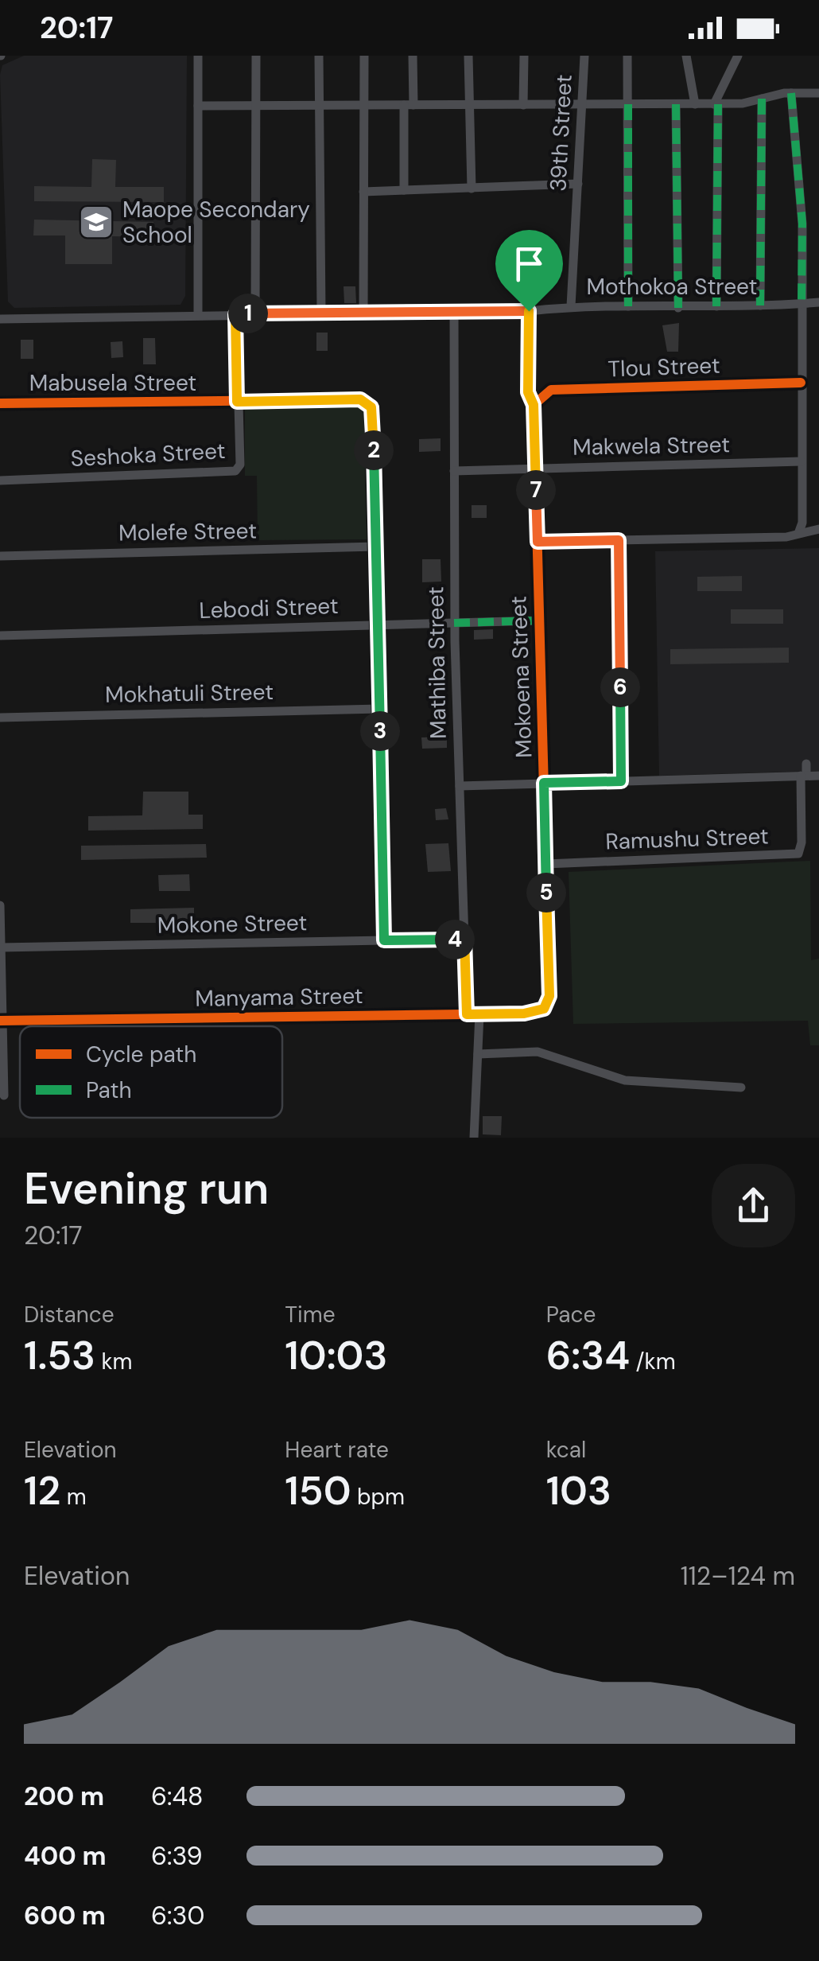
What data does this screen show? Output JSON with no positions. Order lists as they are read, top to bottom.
{
  "streets": {
    "street": [
      "39th Street",
      "Mothokoa Street",
      "Tlou Street",
      "Mabusela Street",
      "Makwela Street",
      "Seshoka Street",
      "Molefe Street",
      "Lebodi Street",
      "Mathiba Street",
      "Mokoena Street",
      "Mokhatuli Street",
      "Ramushu Street",
      "Mokone Street",
      "Manyama Street"
    ]
  },
  "crossings": [
    ["39th Street", "Mothokoa Street"],
    ["Mothokoa Street", "Seshoka Street"],
    ["Mothokoa Street", "Mathiba Street"],
    ["Mothokoa Street", "Mokoena Street"],
    ["Tlou Street", "Mokoena Street"],
    ["Mabusela Street", "Seshoka Street"],
    ["Mabusela Street", "Molefe Street"],
    ["Makwela Street", "Mathiba Street"],
    ["Makwela Street", "Mokoena Street"],
    ["Lebodi Street", "Mathiba Street"],
    ["Lebodi Street", "Mokoena Street"],
    ["Mathiba Street", "Mokone Street"],
    ["Mathiba Street", "Manyama Street"],
    ["Mokoena Street", "Ramushu Street"],
    ["Mokoena Street", "Manyama Street"]
  ],
  "places": {
    "school or university": ["Maope Secondary School"]
  },
  "legend": ["Cycle path", "Path"],
  "page": {
    "status": "20:17",
    "pins": [
      "1",
      "2",
      "7",
      "6",
      "3",
      "5",
      "4"
    ],
    "heading": ["Evening run", "20:17"],
    "stats": [
      ["Distance", "1.53 km"],
      ["Time", "10:03"],
      ["Pace", "6:34 /km"],
      ["Elevation", "12 m"],
      ["Heart rate", "150 bpm"],
      ["kcal", "103"]
    ],
    "chart": ["Elevation", "112–124 m"],
    "list": [
      {
        "name": "200 m",
        "note": "6:48"
      },
      {
        "name": "400 m",
        "note": "6:39"
      },
      {
        "name": "600 m",
        "note": "6:30"
      }
    ]
  }
}
